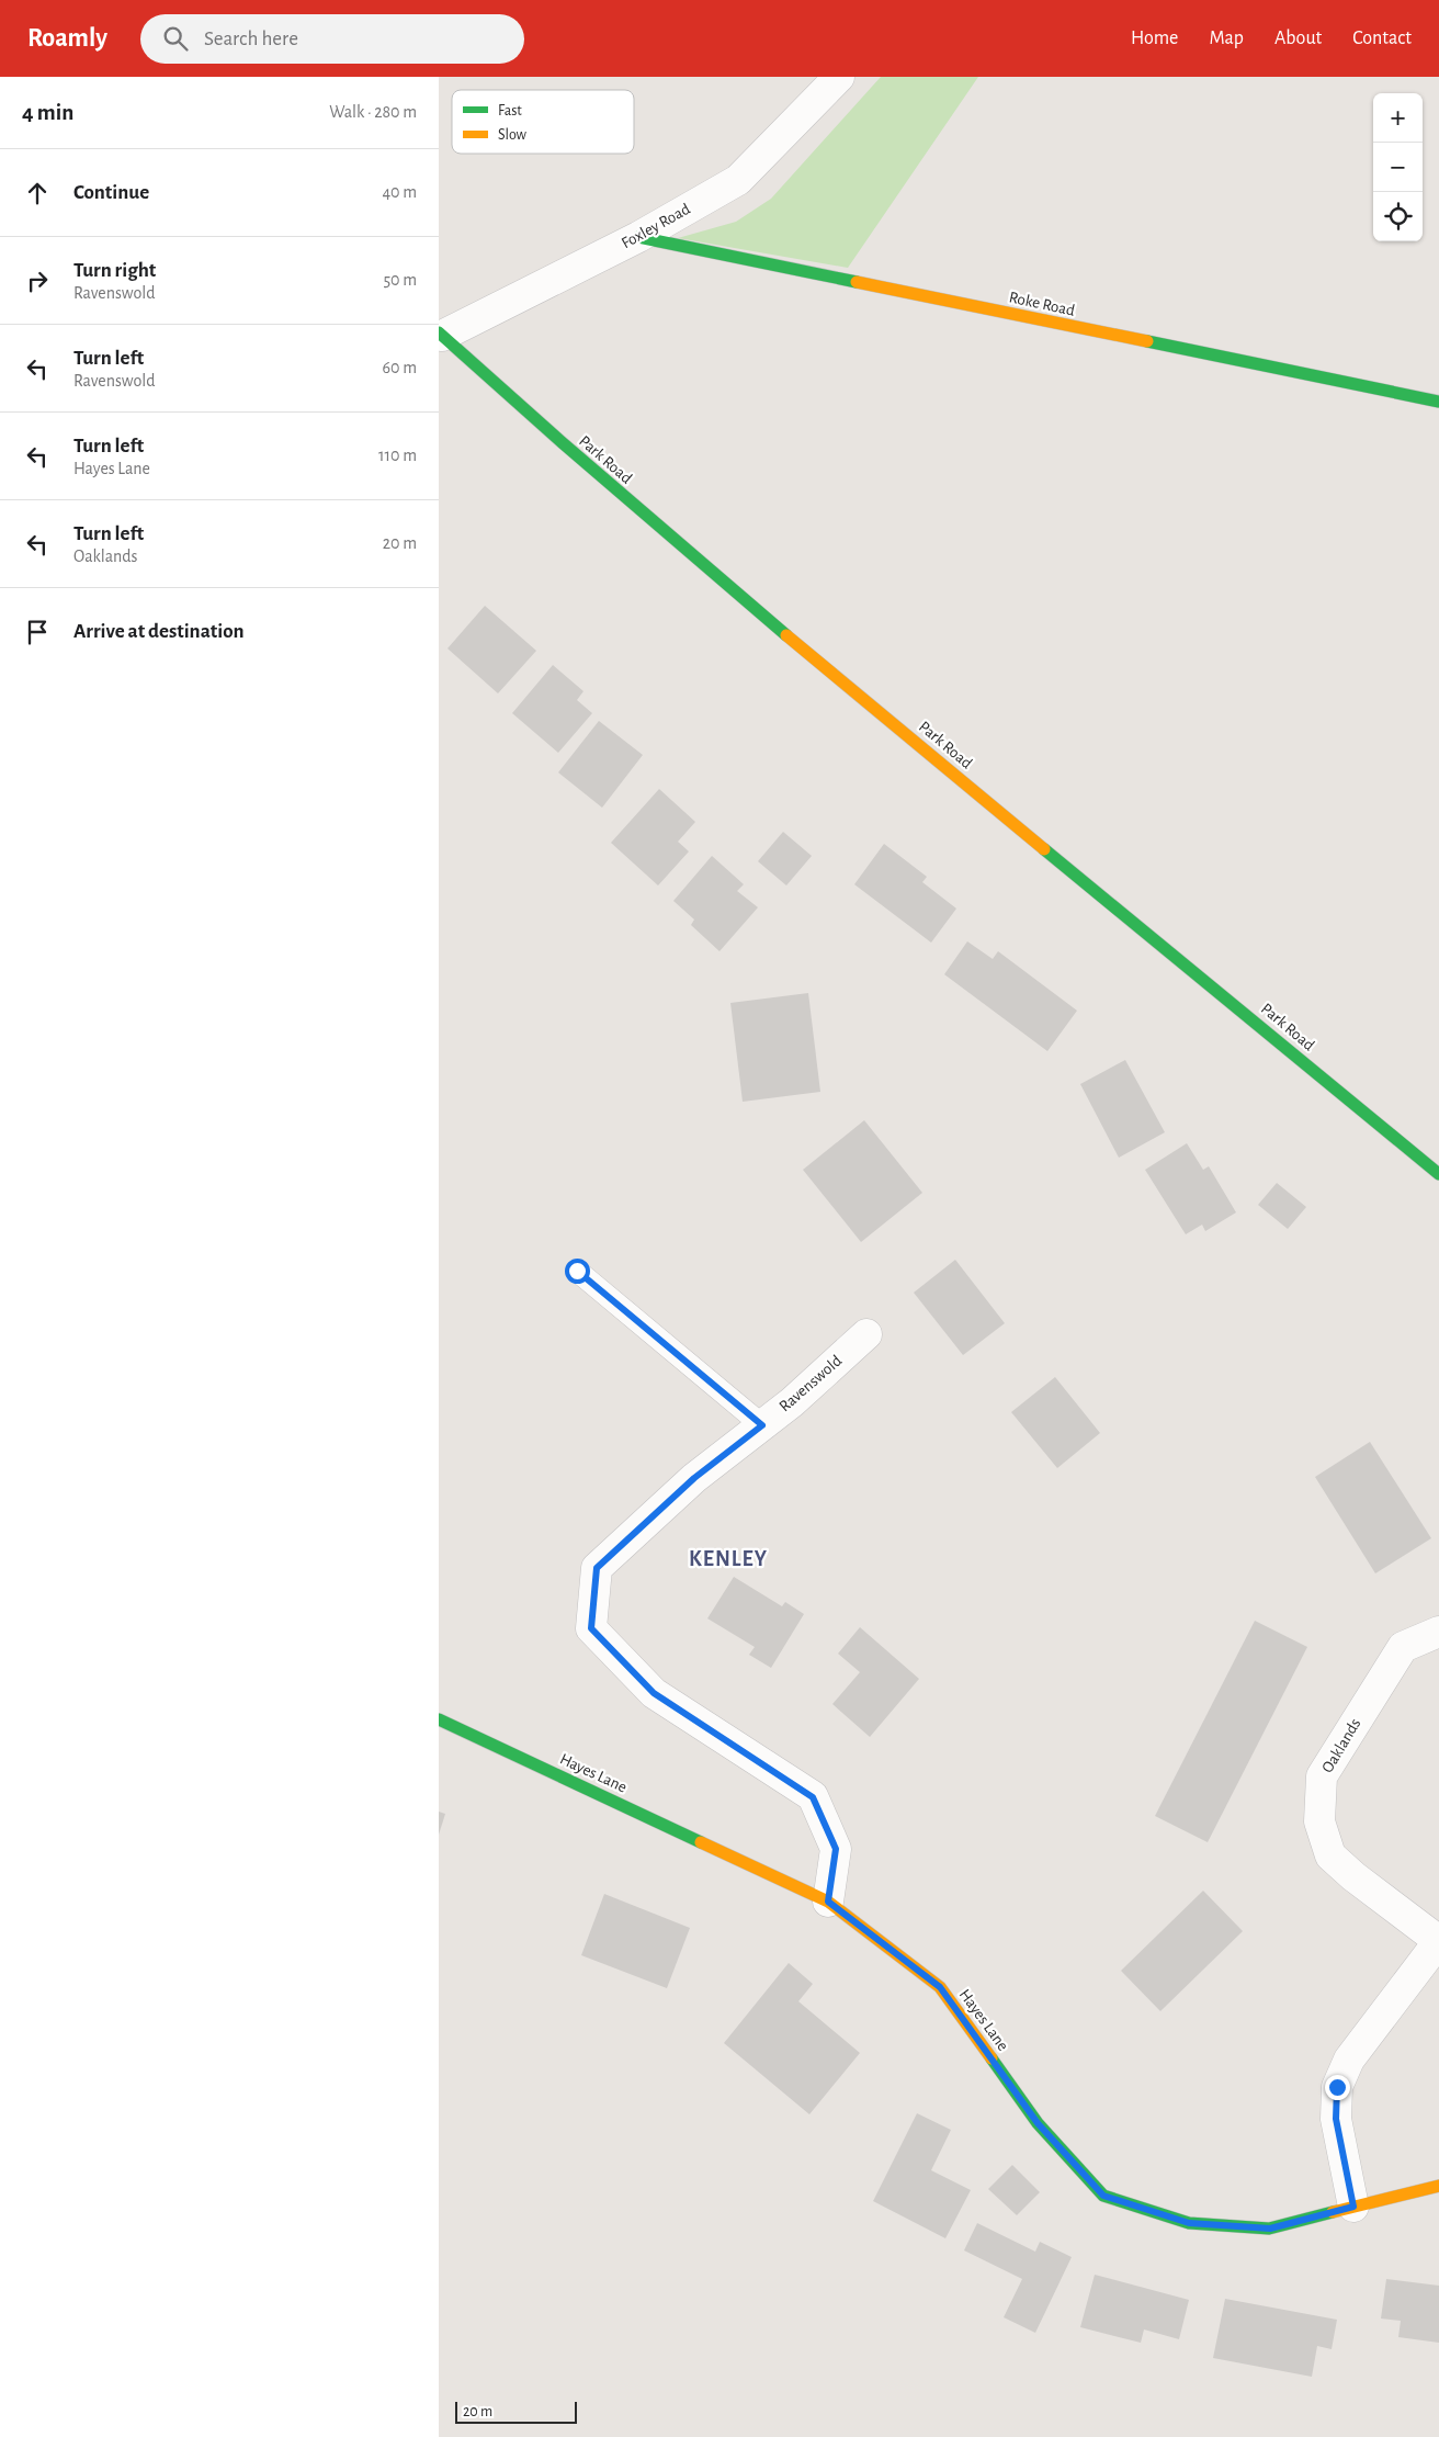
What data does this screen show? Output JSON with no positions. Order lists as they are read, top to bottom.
{
  "streets": {
    "street": [
      "Foxley Road",
      "Roke Road",
      "Park Road",
      "Ravenswold",
      "Oaklands",
      "Hayes Lane"
    ]
  },
  "crossings": [
    ["Foxley Road", "Roke Road"],
    ["Foxley Road", "Park Road"],
    ["Ravenswold", "Hayes Lane"],
    ["Oaklands", "Hayes Lane"]
  ],
  "districts": ["KENLEY"],
  "legend": ["Fast", "Slow"],
  "scale_bar": "20 m",
  "page": {
    "header": "Roamly",
    "search": "Search here",
    "nav": [
      "Home",
      "Map",
      "About",
      "Contact"
    ],
    "heading": ["4 min", "Walk · 280 m"],
    "map_buttons": ["+", "−"],
    "list": [
      ["Continue", "40 m"],
      ["Turn right", "Ravenswold", "50 m"],
      ["Turn left", "Ravenswold", "60 m"],
      ["Turn left", "Hayes Lane", "110 m"],
      ["Turn left", "Oaklands", "20 m"],
      "Arrive at destination"
    ],
    "scale": "20 m"
  }
}
